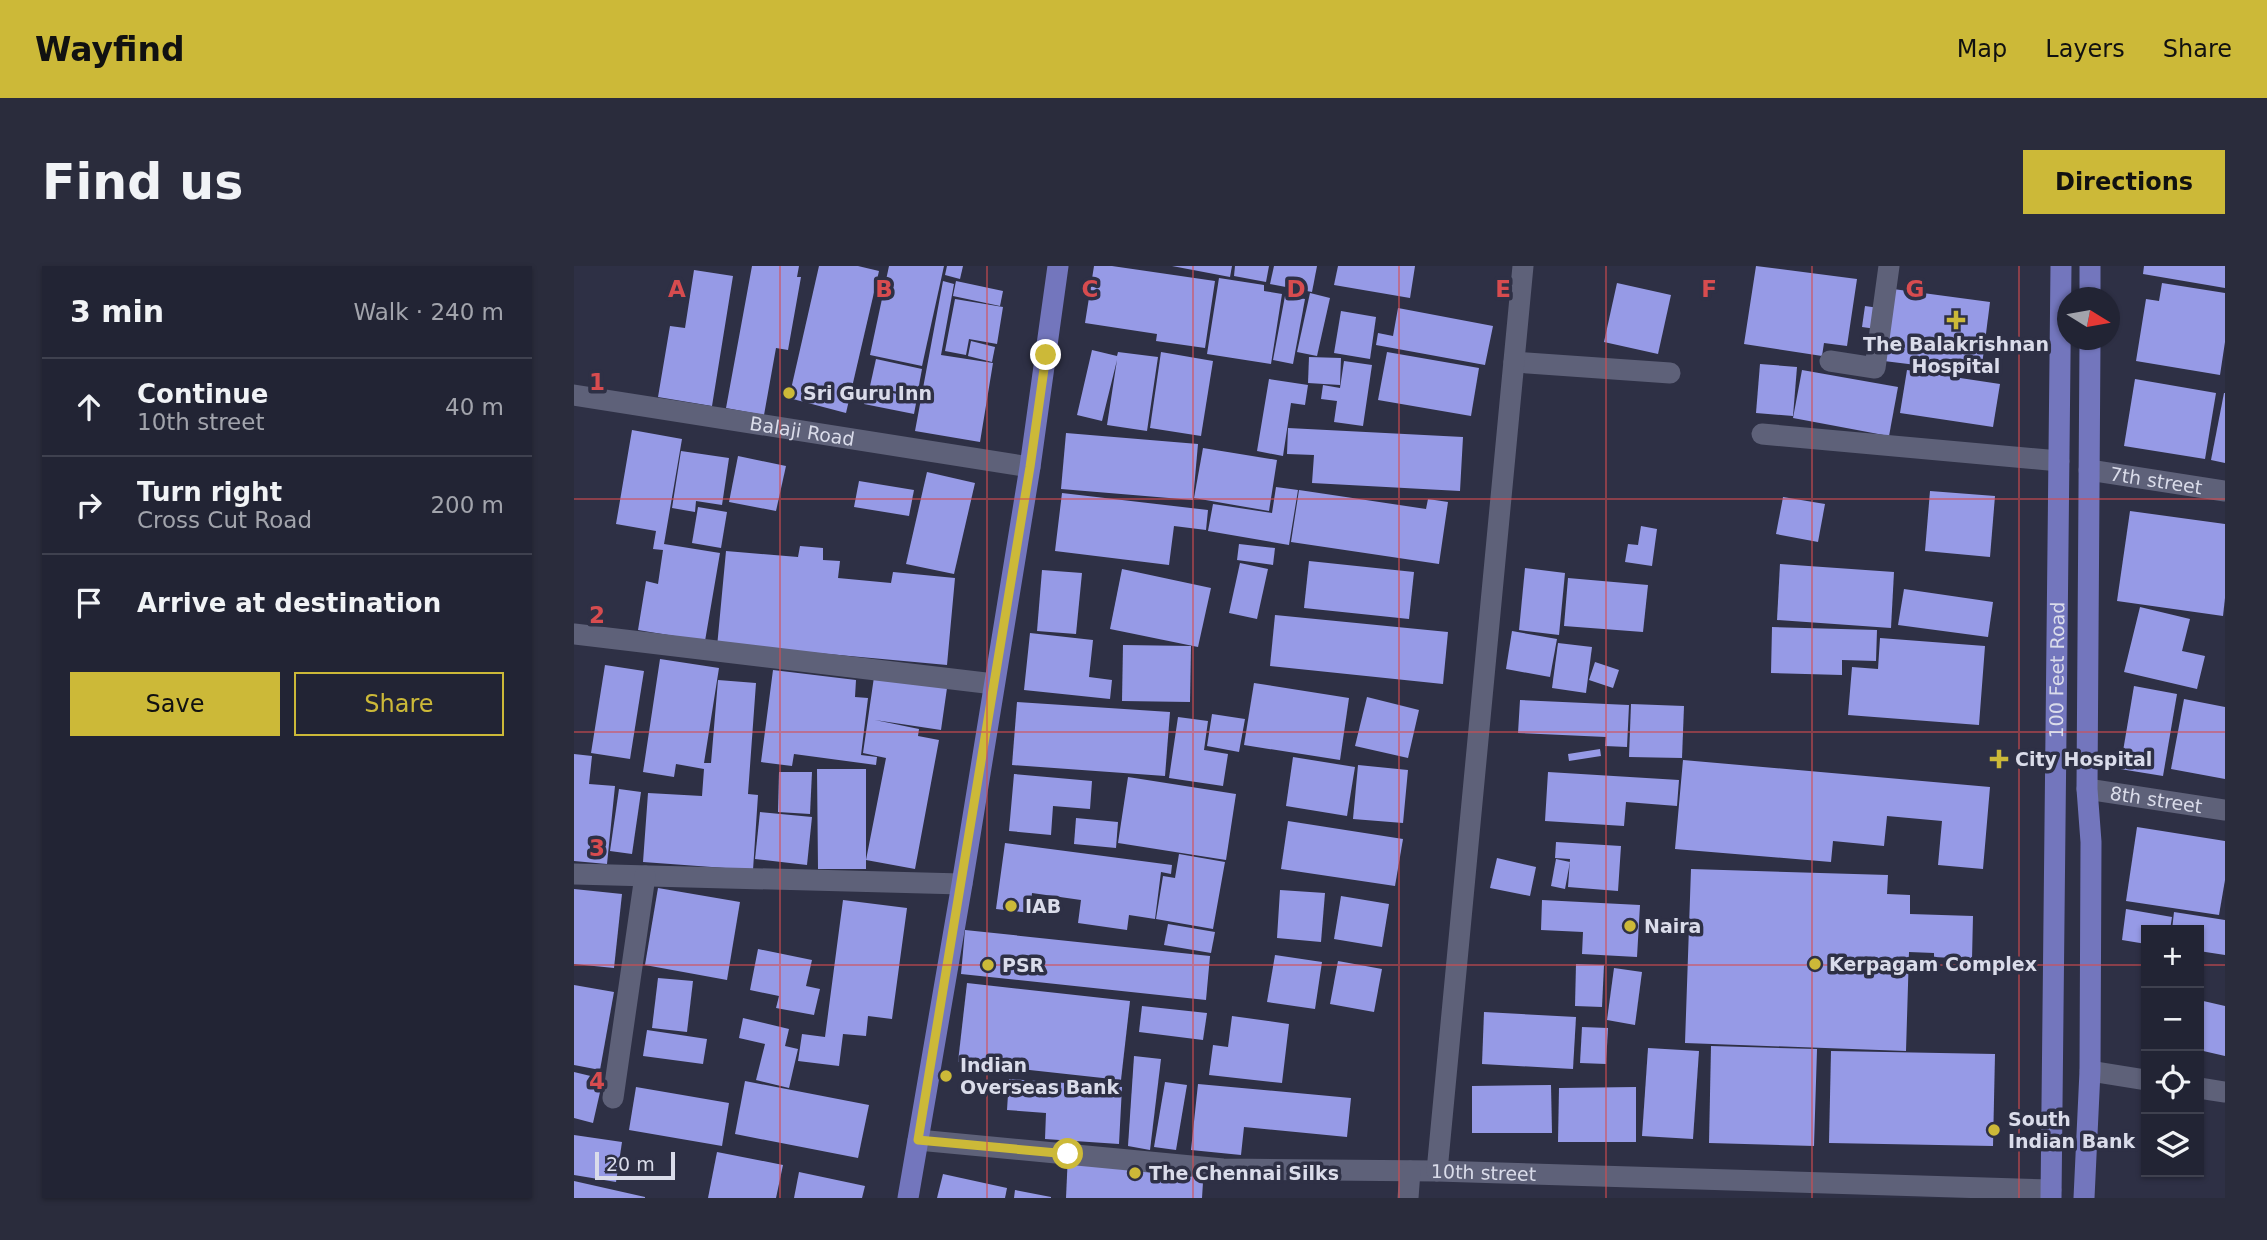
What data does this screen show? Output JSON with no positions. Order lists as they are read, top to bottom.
{
  "streets": {
    "main road": ["100 Feet Road"],
    "street": [
      "Balaji Road",
      "7th street",
      "8th street",
      "10th street"
    ]
  },
  "crossings": [
    ["7th street", "100 Feet Road"],
    ["100 Feet Road", "8th street"],
    ["100 Feet Road", "10th street"]
  ],
  "places": {
    "health": ["The Balakrishnan Hospital", "City Hospital"],
    "other": [
      "Sri Guru Inn",
      "IAB",
      "Naira",
      "Kerpagam Complex",
      "PSR",
      "Indian Overseas Bank",
      "South Indian Bank",
      "The Chennai Silks"
    ]
  },
  "scale_bar": "20 m",
  "north": "right",
  "page": {
    "header": "Wayfind",
    "nav": ["Map", "Layers", "Share"],
    "buttons": [
      "Directions",
      ["Save", "Share"]
    ],
    "title": "Find us",
    "heading": ["3 min", "Walk · 240 m"],
    "list": [
      ["Continue", "10th street", "40 m"],
      ["Turn right", "Cross Cut Road", "200 m"],
      "Arrive at destination"
    ],
    "map_buttons": ["+", "−"],
    "scale": "20 m"
  },
  "grid": {
    "columns": [
      "A",
      "B",
      "C",
      "D",
      "E",
      "F",
      "G"
    ],
    "rows": [
      "1",
      "2",
      "3",
      "4"
    ]
  }
}
